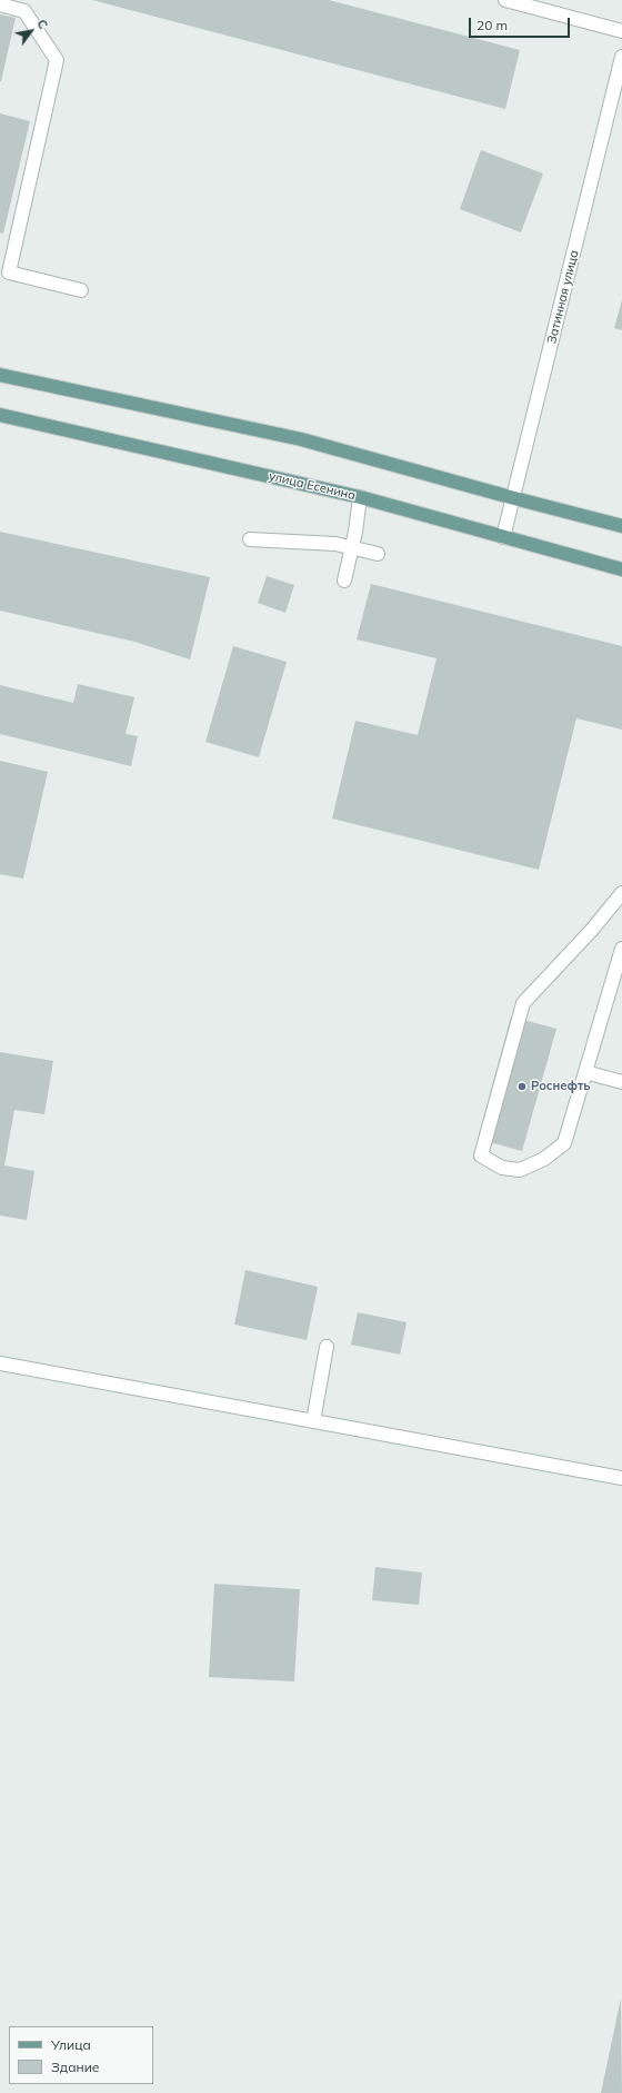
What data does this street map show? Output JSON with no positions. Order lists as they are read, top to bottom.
{
  "streets": {
    "main road": ["улица Есенина"],
    "street": ["Затинная улица"]
  },
  "crossings": [
    ["Затинная улица", "улица Есенина"]
  ],
  "places": ["Роснефть"],
  "legend": ["Улица", "Здание"],
  "scale_bar": "20 m",
  "north": "top right"
}
